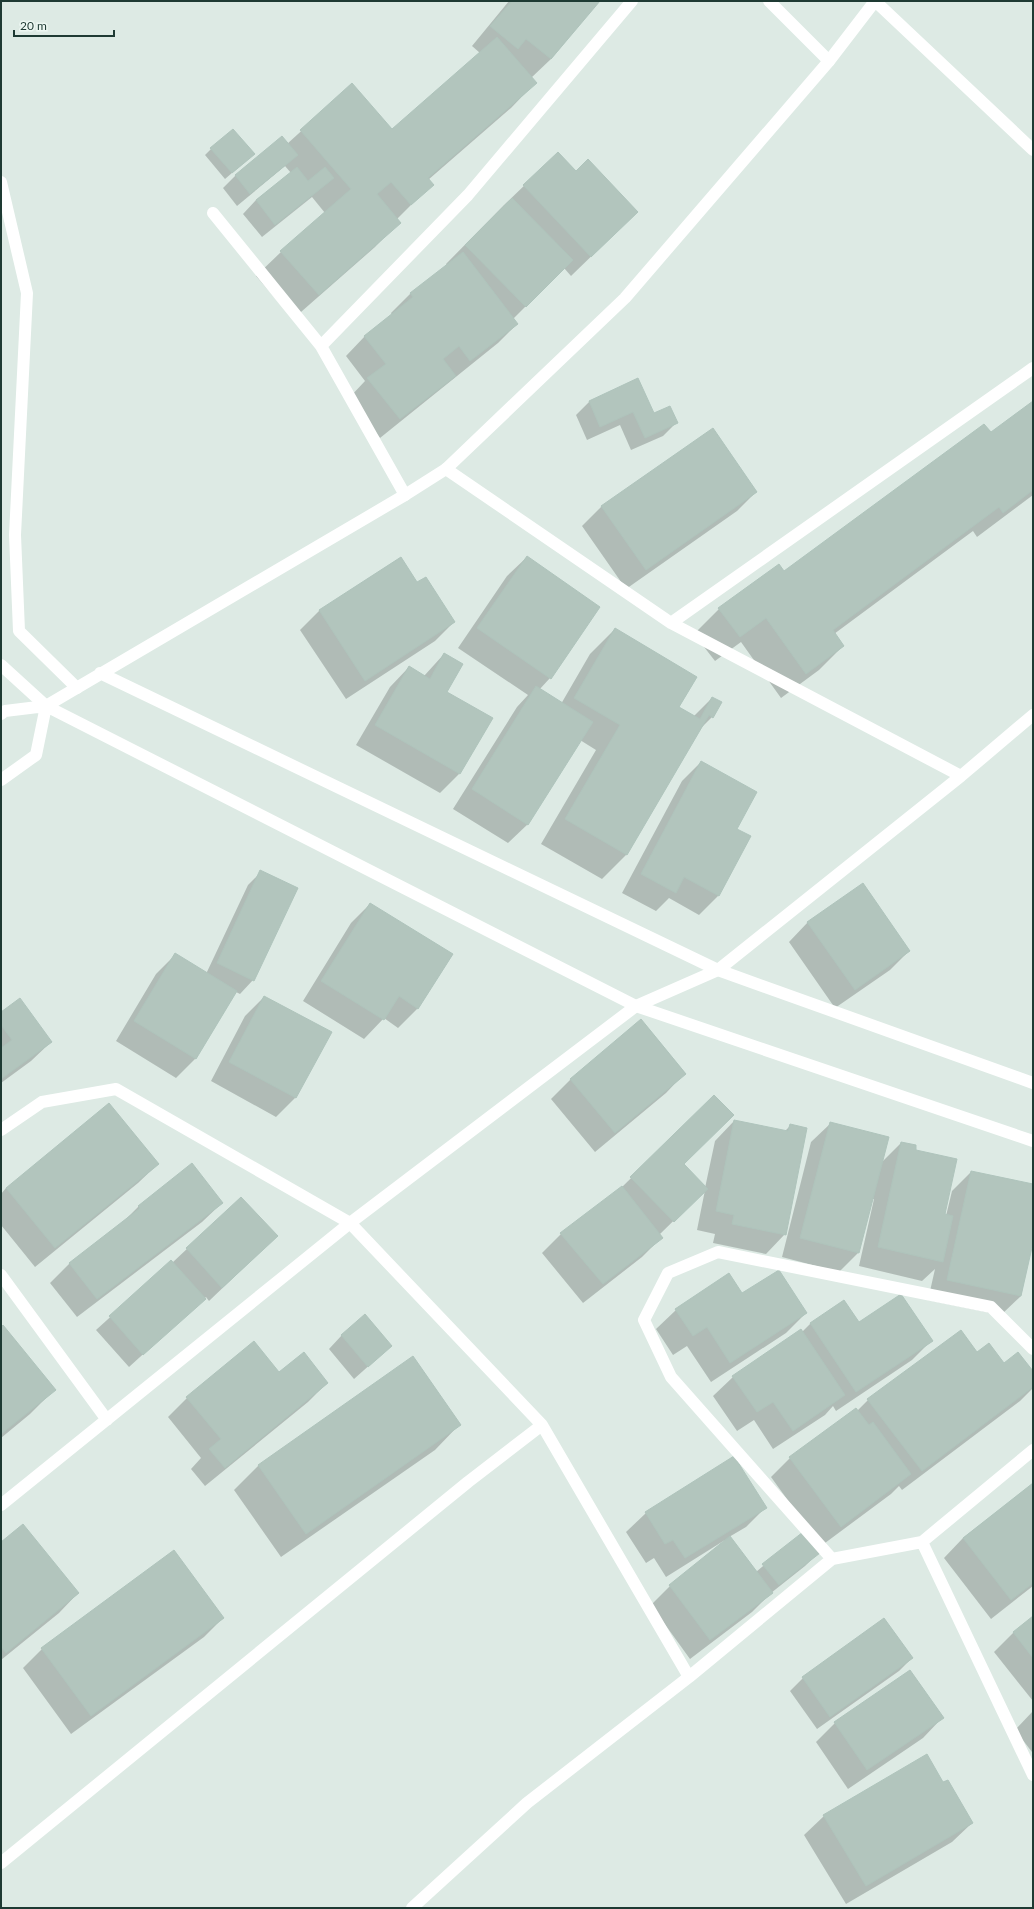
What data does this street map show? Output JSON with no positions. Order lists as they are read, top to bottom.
{
  "scale_bar": "20 m"
}
